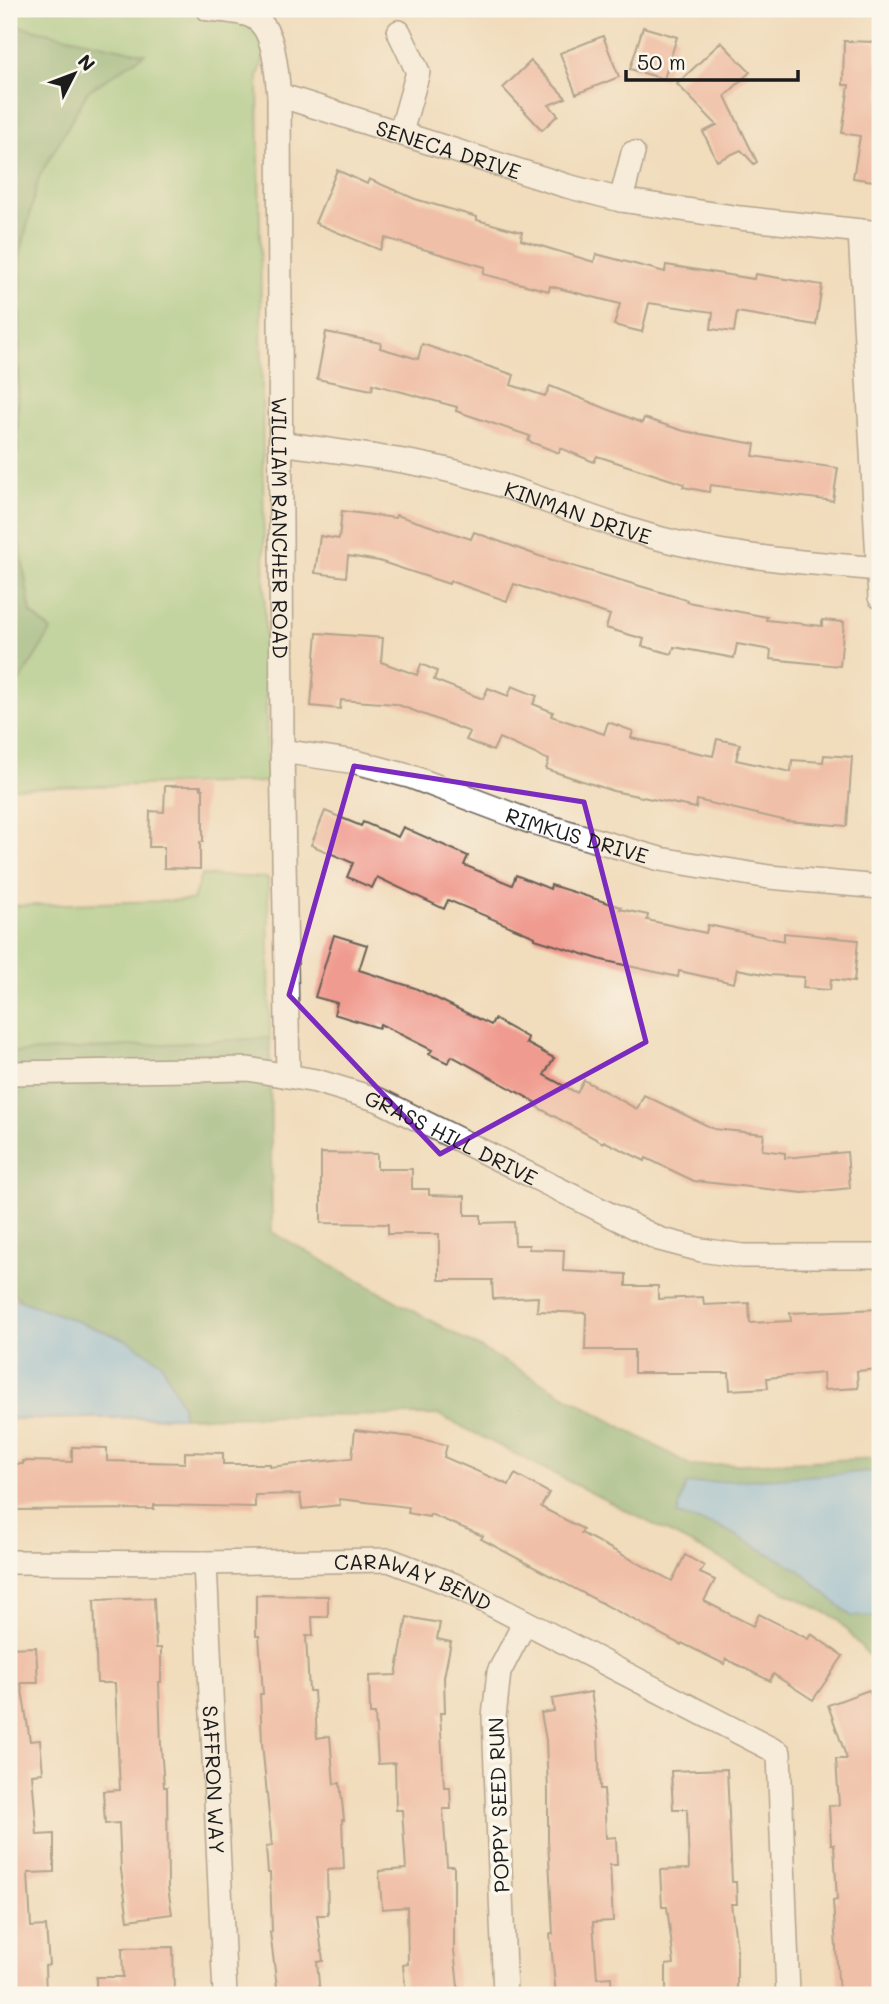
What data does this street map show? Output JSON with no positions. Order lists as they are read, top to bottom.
{
  "streets": {
    "street": [
      "SENECA DRIVE",
      "KINMAN DRIVE",
      "WILLIAM RANCHER ROAD",
      "RIMKUS DRIVE",
      "GRASS HILL DRIVE",
      "CARAWAY BEND",
      "SAFFRON WAY",
      "POPPY SEED RUN"
    ]
  },
  "crossings": [
    ["SENECA DRIVE", "WILLIAM RANCHER ROAD"],
    ["KINMAN DRIVE", "WILLIAM RANCHER ROAD"],
    ["WILLIAM RANCHER ROAD", "RIMKUS DRIVE"],
    ["WILLIAM RANCHER ROAD", "GRASS HILL DRIVE"],
    ["CARAWAY BEND", "SAFFRON WAY"],
    ["CARAWAY BEND", "POPPY SEED RUN"]
  ],
  "scale_bar": "50 m",
  "north": "top right"
}
